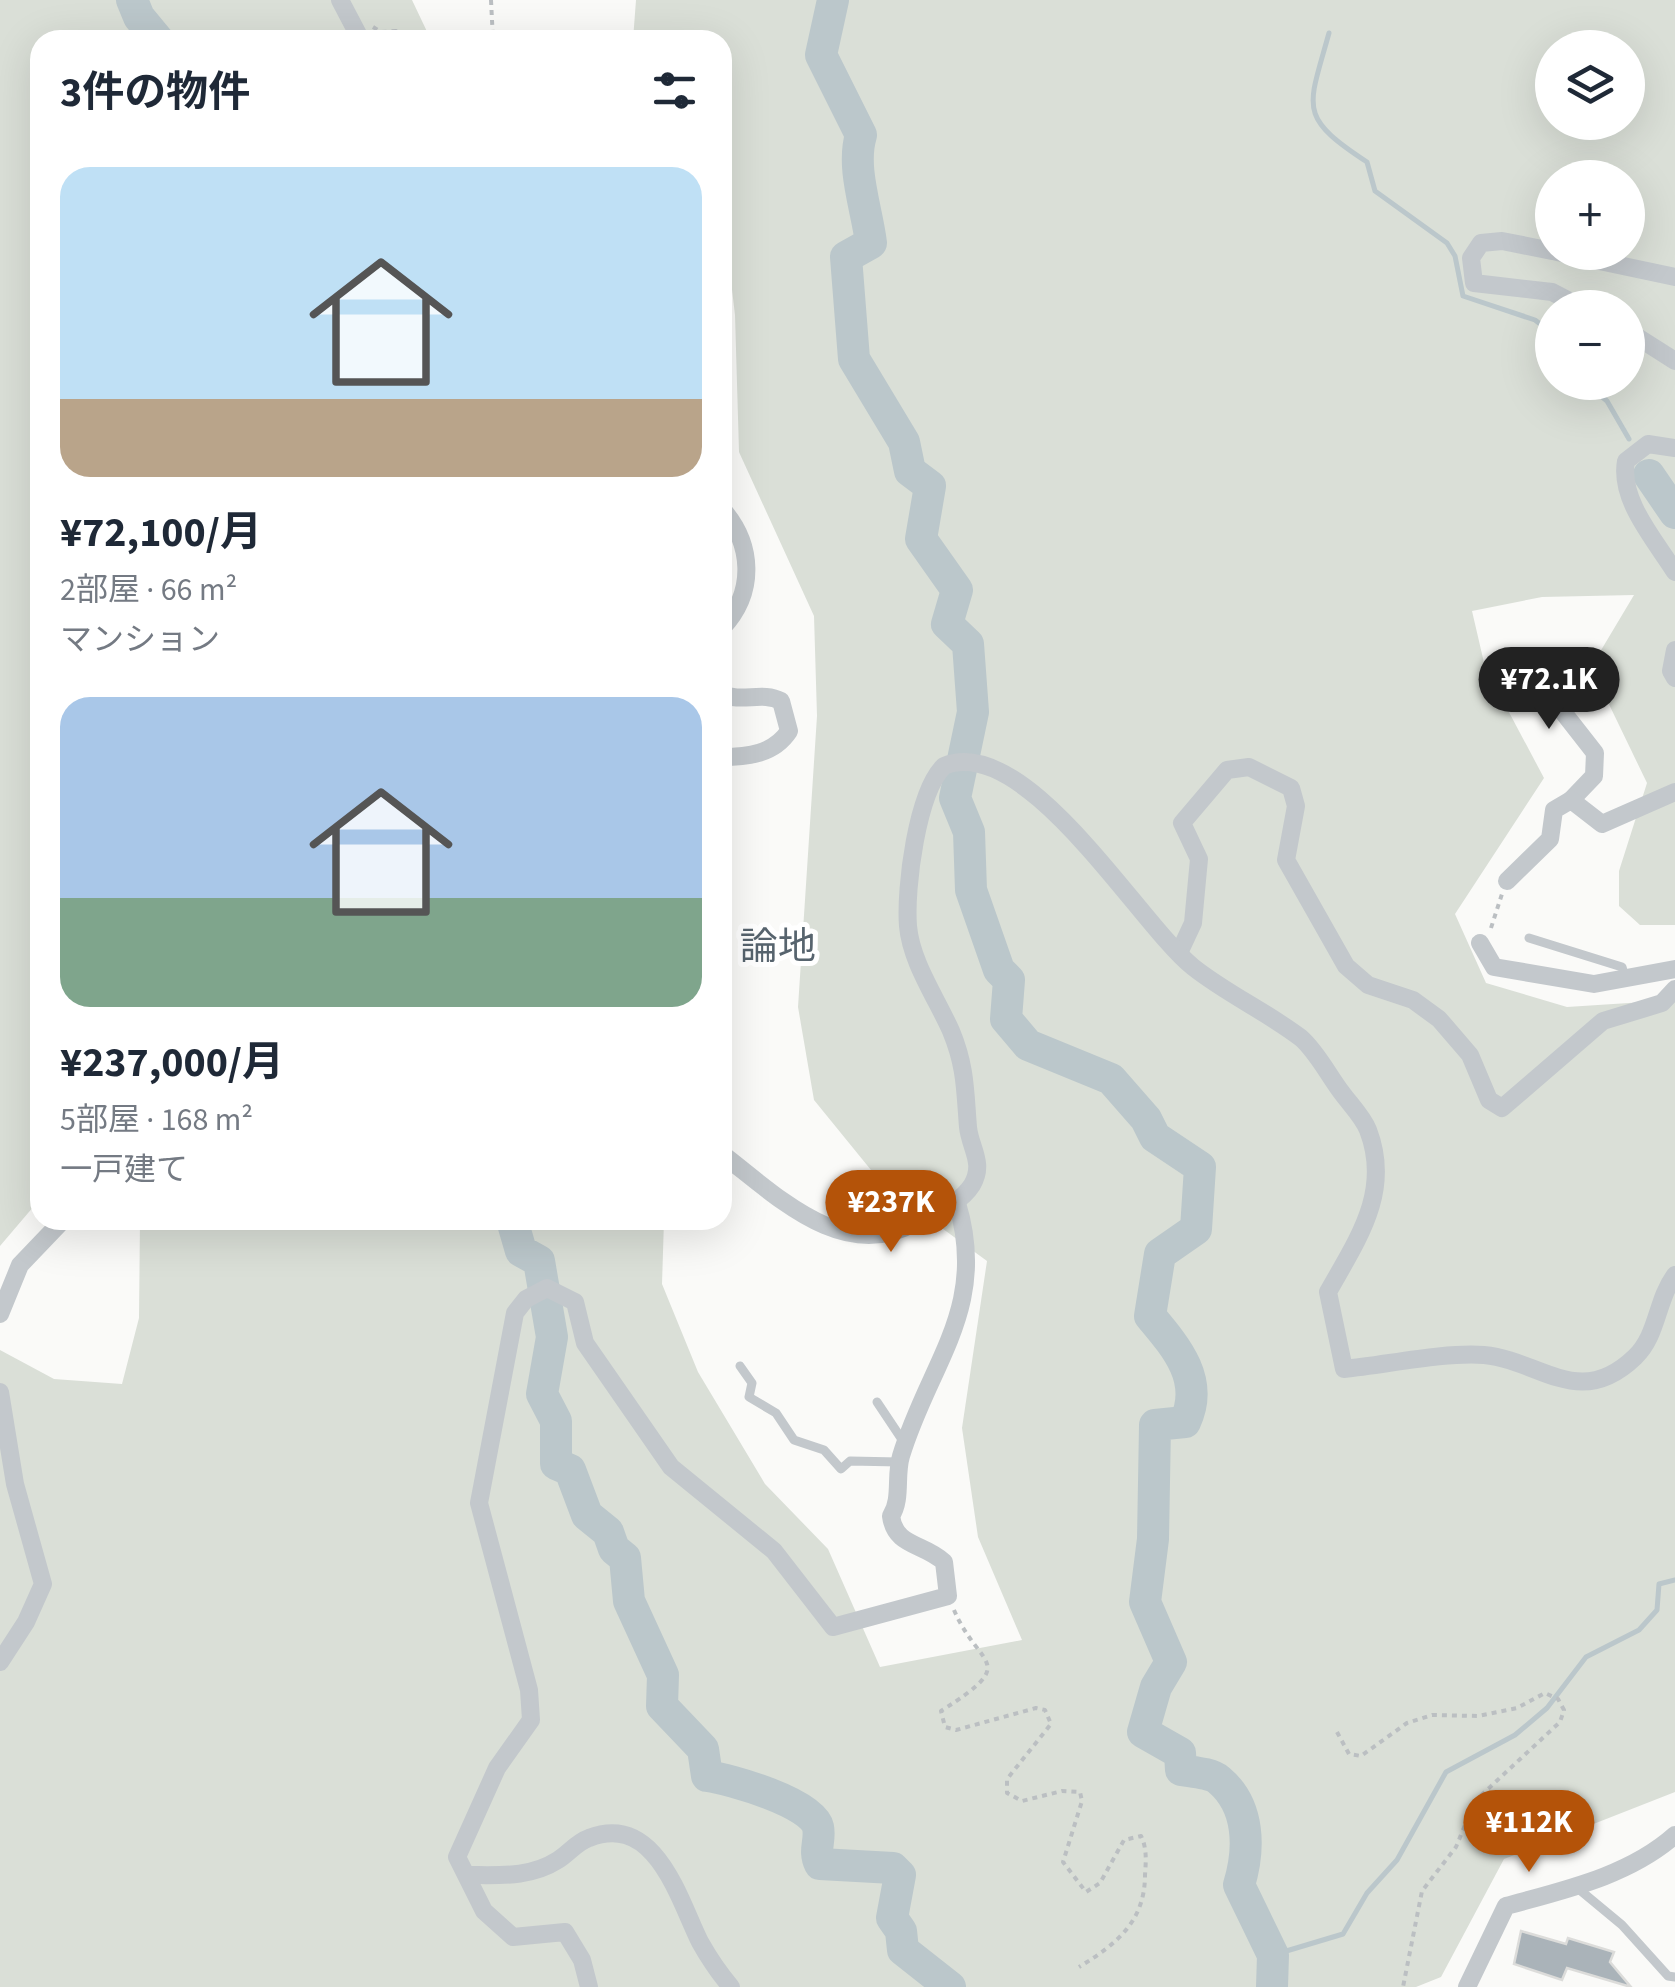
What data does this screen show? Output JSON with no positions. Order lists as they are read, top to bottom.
{
  "districts": ["論地"],
  "page": {
    "map_buttons": ["+", "−"],
    "heading": "3件の物件",
    "list": [
      {
        "name": "¥72,100/月",
        "note": "2部屋 · 66 m² · マンション"
      },
      {
        "name": "¥237,000/月",
        "note": "5部屋 · 168 m² · 一戸建て"
      }
    ],
    "price": ["¥72.1K", "¥237K", "¥112K"]
  }
}
